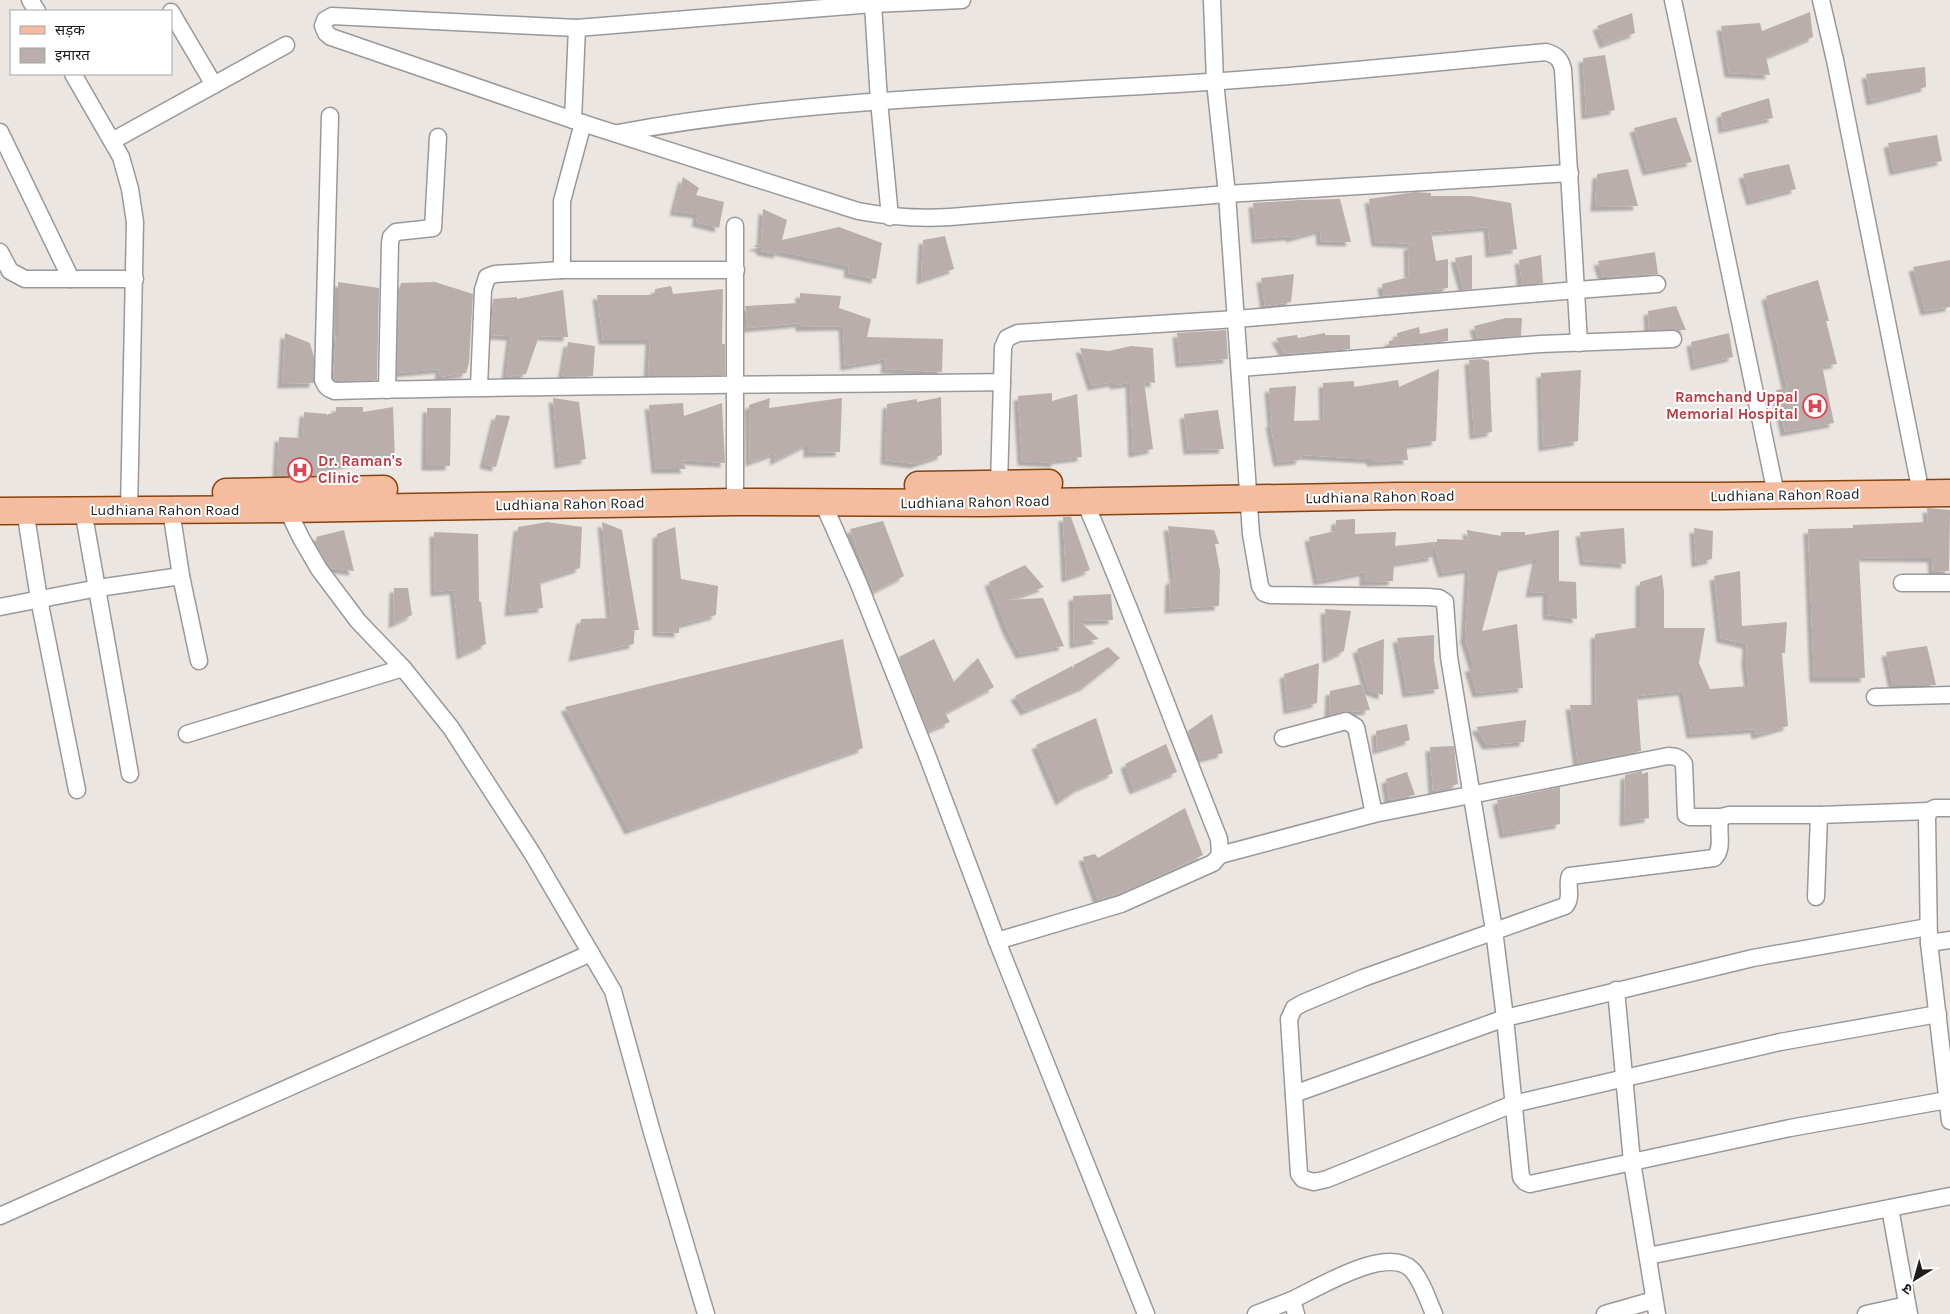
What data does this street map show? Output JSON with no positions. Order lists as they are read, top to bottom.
{
  "streets": {
    "main road": ["Ludhiana Rahon Road"]
  },
  "places": {
    "hospital": ["Ramchand Uppal Memorial Hospital", "Dr. Raman's Clinic"]
  },
  "legend": ["सड़क", "इमारत"],
  "north": "bottom left"
}
